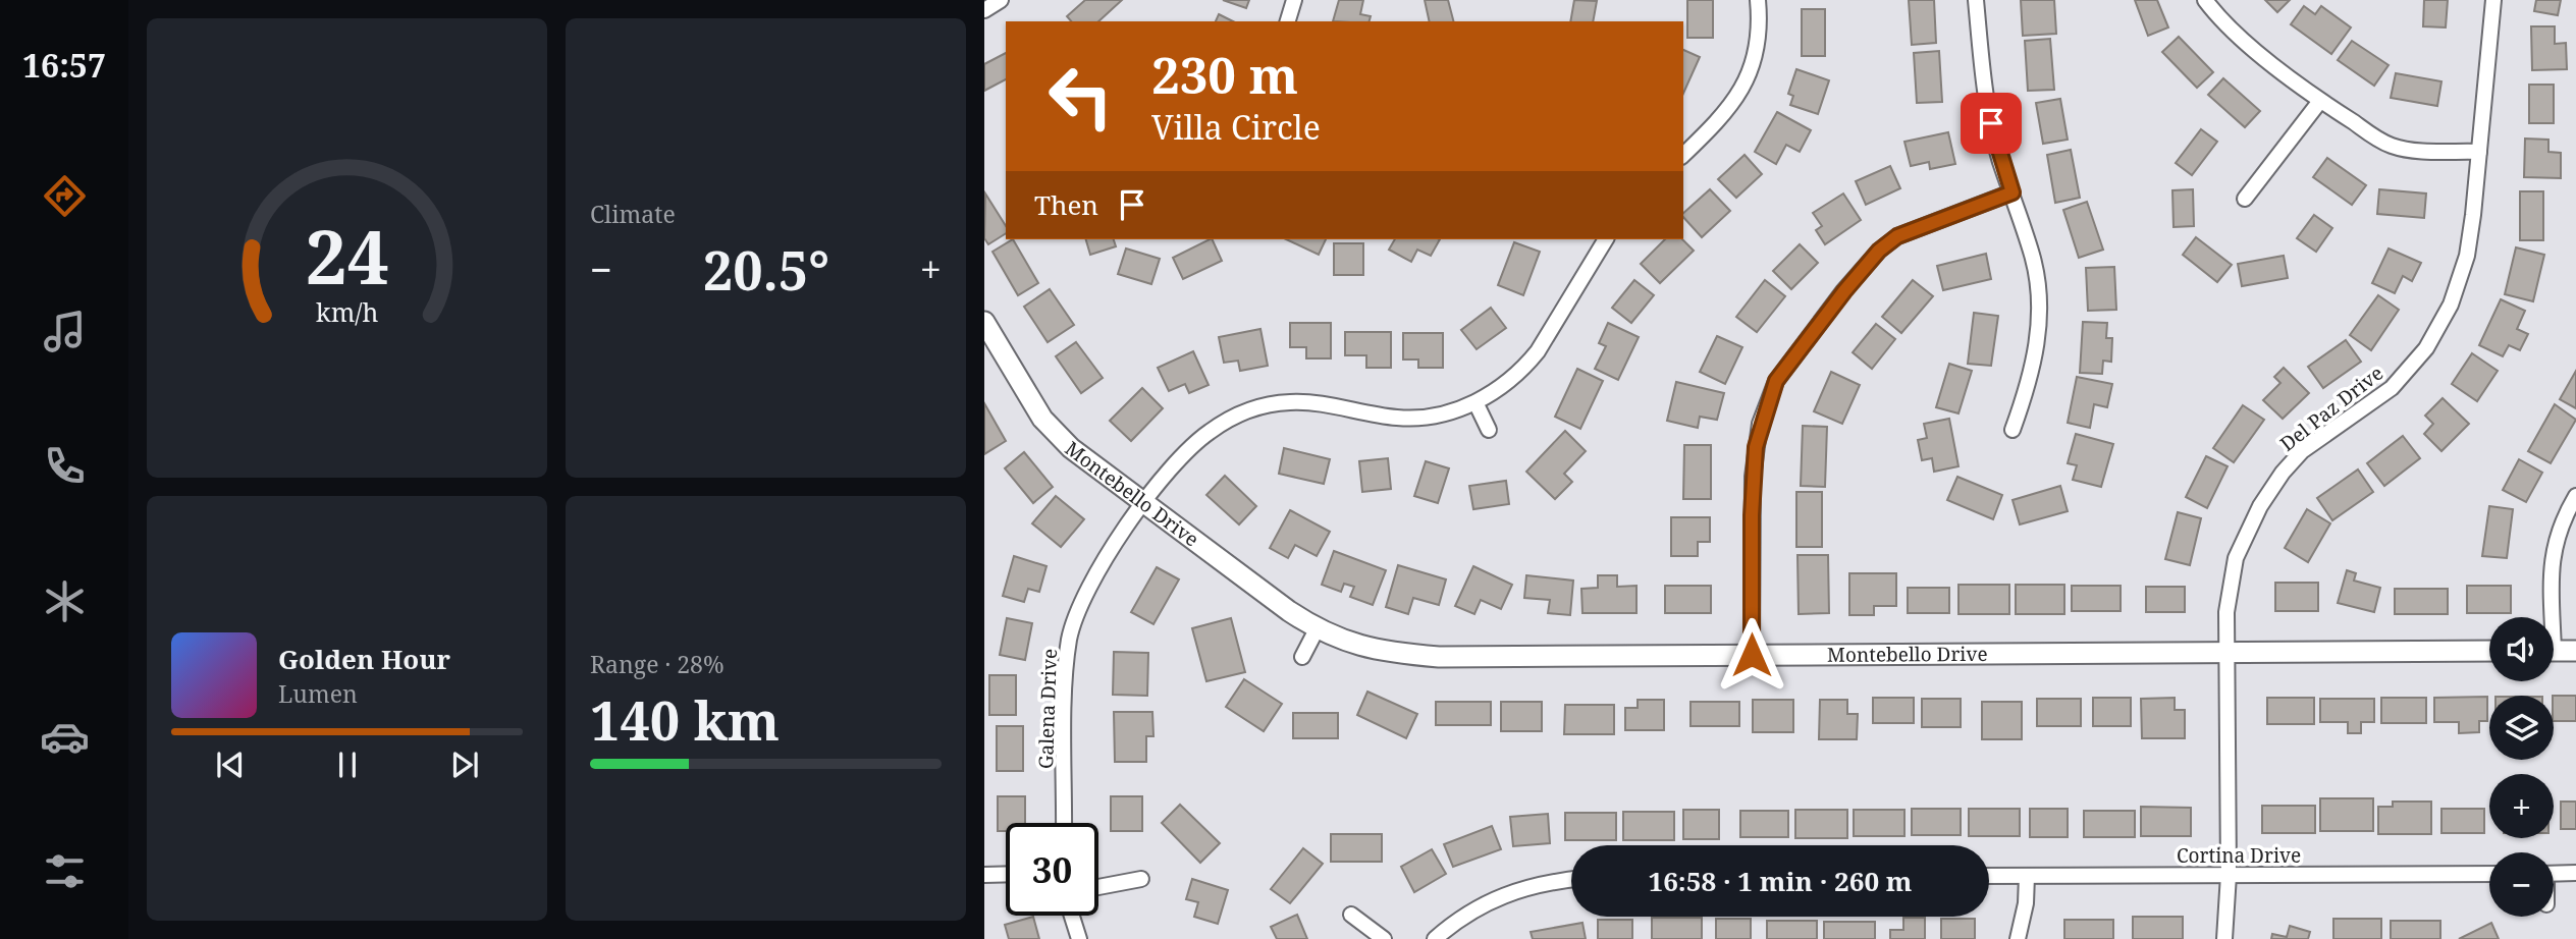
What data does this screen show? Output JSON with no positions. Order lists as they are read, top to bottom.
{
  "streets": {
    "street": [
      "Del Paz Drive",
      "Montebello Drive",
      "Galena Drive",
      "Cortina Drive"
    ]
  },
  "crossings": [
    ["Del Paz Drive", "Montebello Drive"],
    ["Del Paz Drive", "Cortina Drive"],
    ["Montebello Drive", "Galena Drive"]
  ],
  "page": {
    "tabs": "16:57",
    "tile": [
      "Climate",
      ["Range · 28%", "140 km"]
    ],
    "turn": ["230 m", "Villa Circle"],
    "then": "Then",
    "heat": ["−", "20.5°", "+"],
    "map_buttons": ["+", "−"],
    "song": ["Golden Hour", "Lumen"],
    "limit": "30",
    "trip": "16:58 · 1 min · 260 m",
    "gauge": ["24", "km/h"]
  }
}
